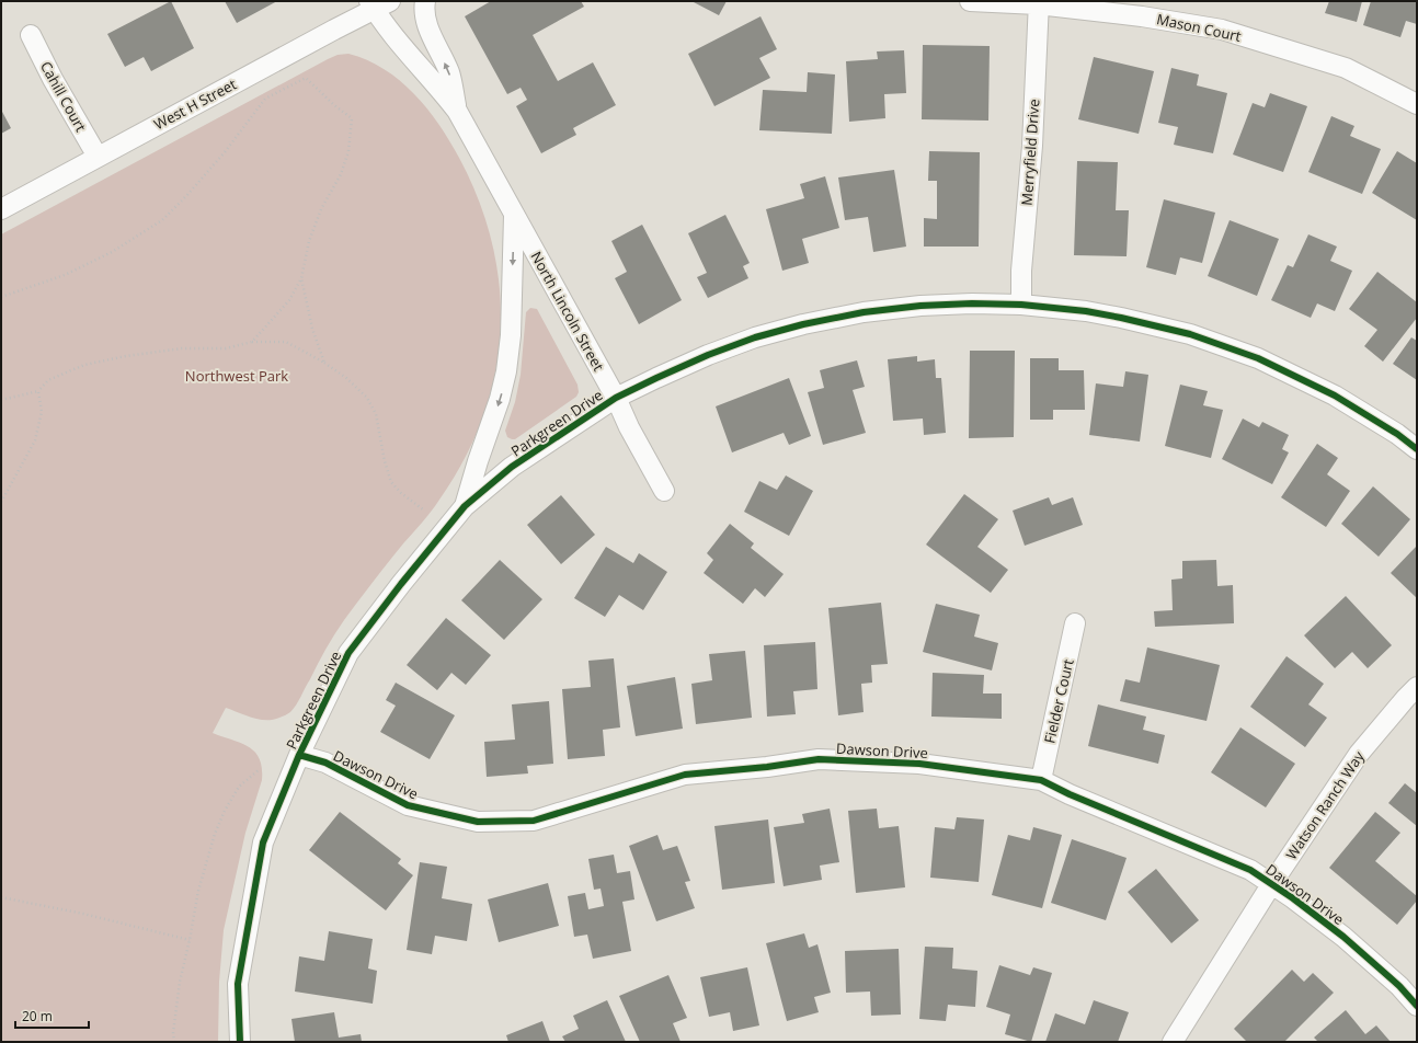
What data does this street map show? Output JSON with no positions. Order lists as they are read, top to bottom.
{
  "streets": {
    "street": [
      "Mason Court",
      "Cahill Court",
      "West H Street",
      "Merryfield Drive",
      "North Lincoln Street",
      "Parkgreen Drive",
      "Fielder Court",
      "Dawson Drive",
      "Watson Ranch Way"
    ]
  },
  "crossings": [
    ["Mason Court", "Merryfield Drive"],
    ["Cahill Court", "West H Street"],
    ["West H Street", "North Lincoln Street"],
    ["North Lincoln Street", "Parkgreen Drive"],
    ["Parkgreen Drive", "Dawson Drive"],
    ["Fielder Court", "Dawson Drive"],
    ["Dawson Drive", "Watson Ranch Way"]
  ],
  "parks": ["Northwest Park"],
  "scale_bar": "20 m"
}
